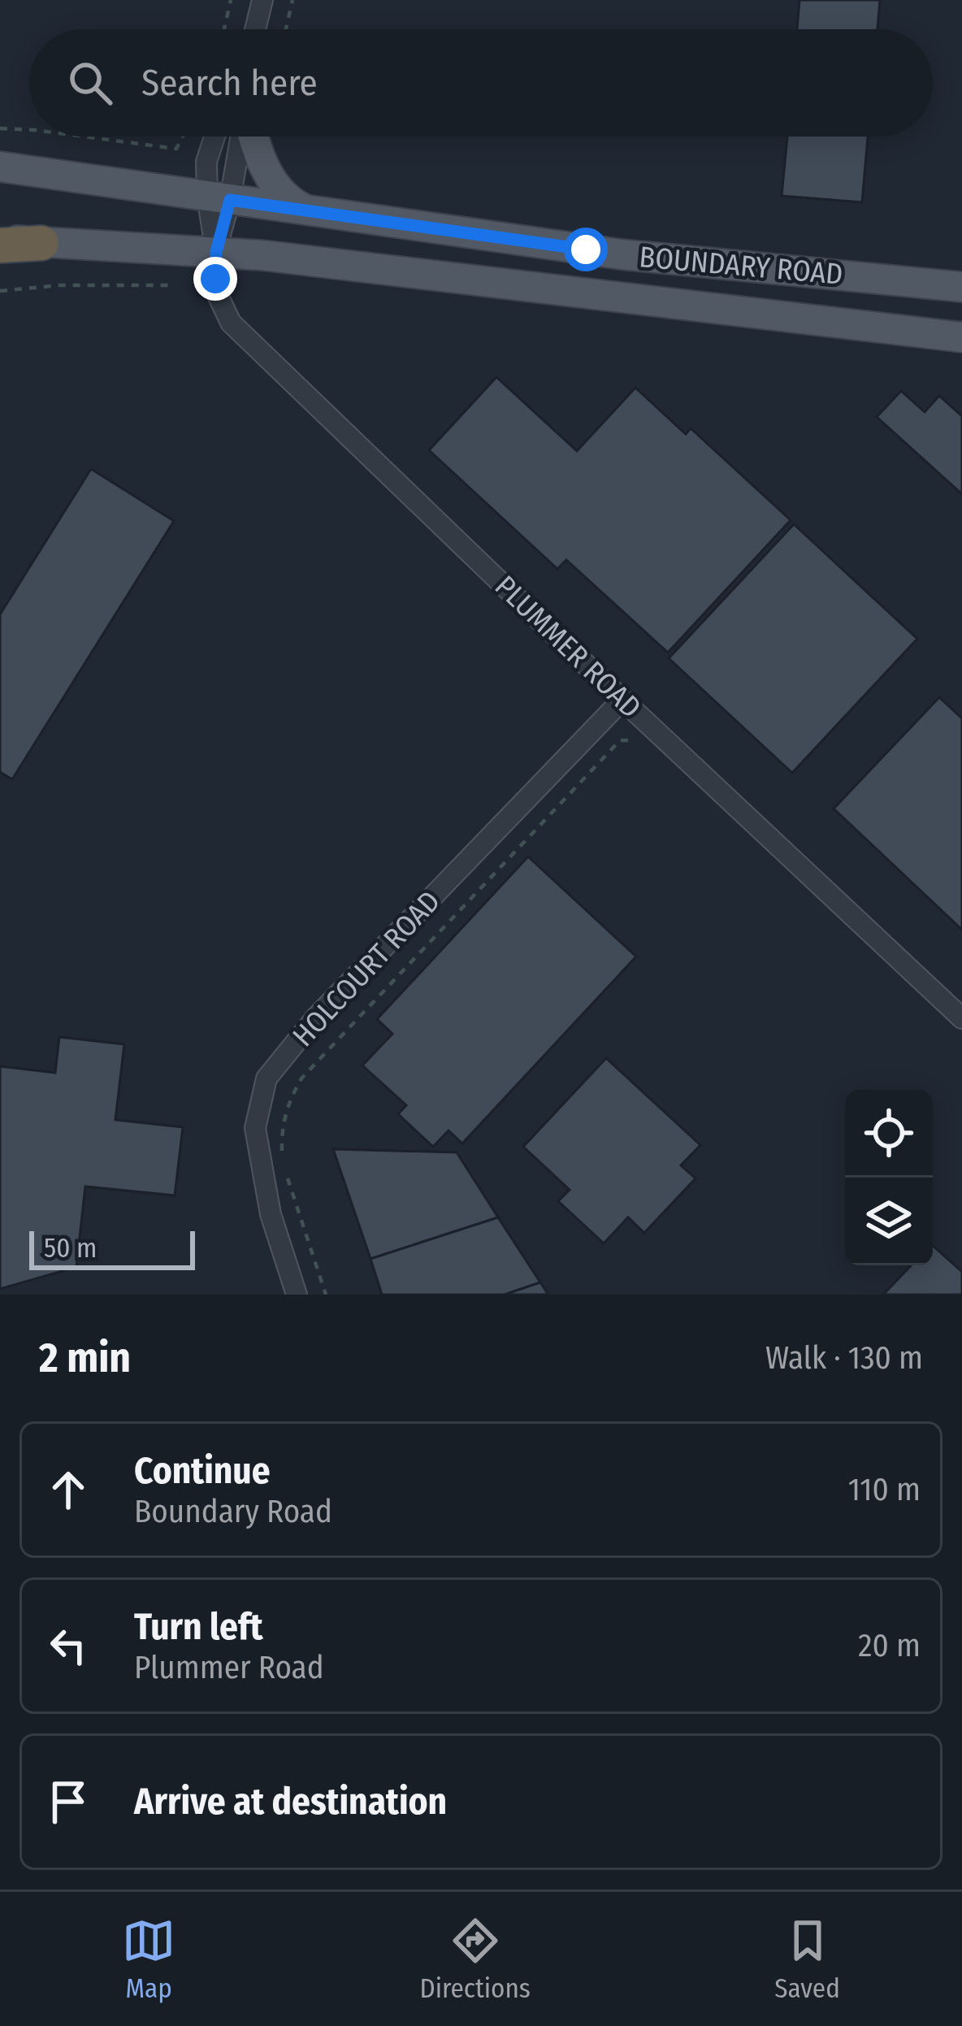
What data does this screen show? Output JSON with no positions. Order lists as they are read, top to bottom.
{
  "streets": {
    "main road": ["BOUNDARY ROAD"],
    "street": ["PLUMMER ROAD", "HOLCOURT ROAD"]
  },
  "crossings": [
    ["BOUNDARY ROAD", "PLUMMER ROAD"],
    ["PLUMMER ROAD", "HOLCOURT ROAD"]
  ],
  "scale_bar": "50 m",
  "page": {
    "search": "Search here",
    "scale": "50 m",
    "heading": ["2 min", "Walk · 130 m"],
    "list": [
      ["Continue", "Boundary Road", "110 m"],
      ["Turn left", "Plummer Road", "20 m"],
      "Arrive at destination"
    ],
    "nav": ["Map", "Directions", "Saved"]
  }
}
